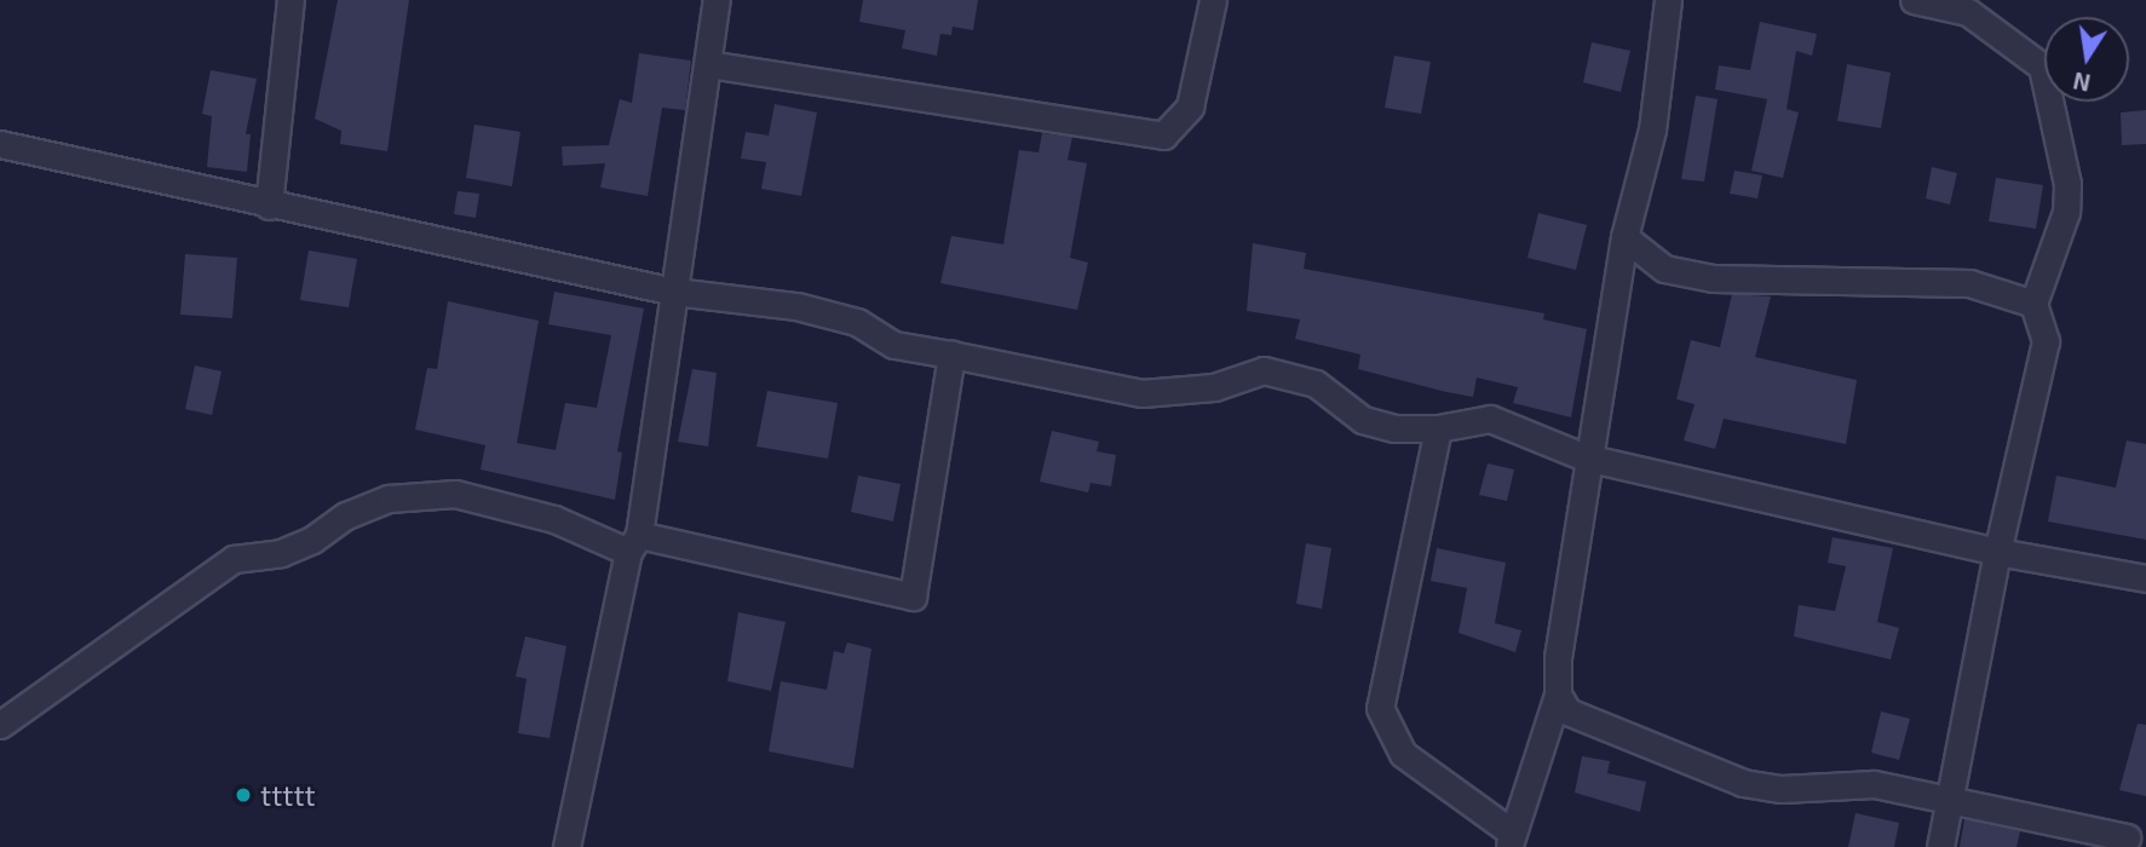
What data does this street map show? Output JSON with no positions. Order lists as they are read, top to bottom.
{
  "places": ["ttttt"],
  "north": "bottom"
}
